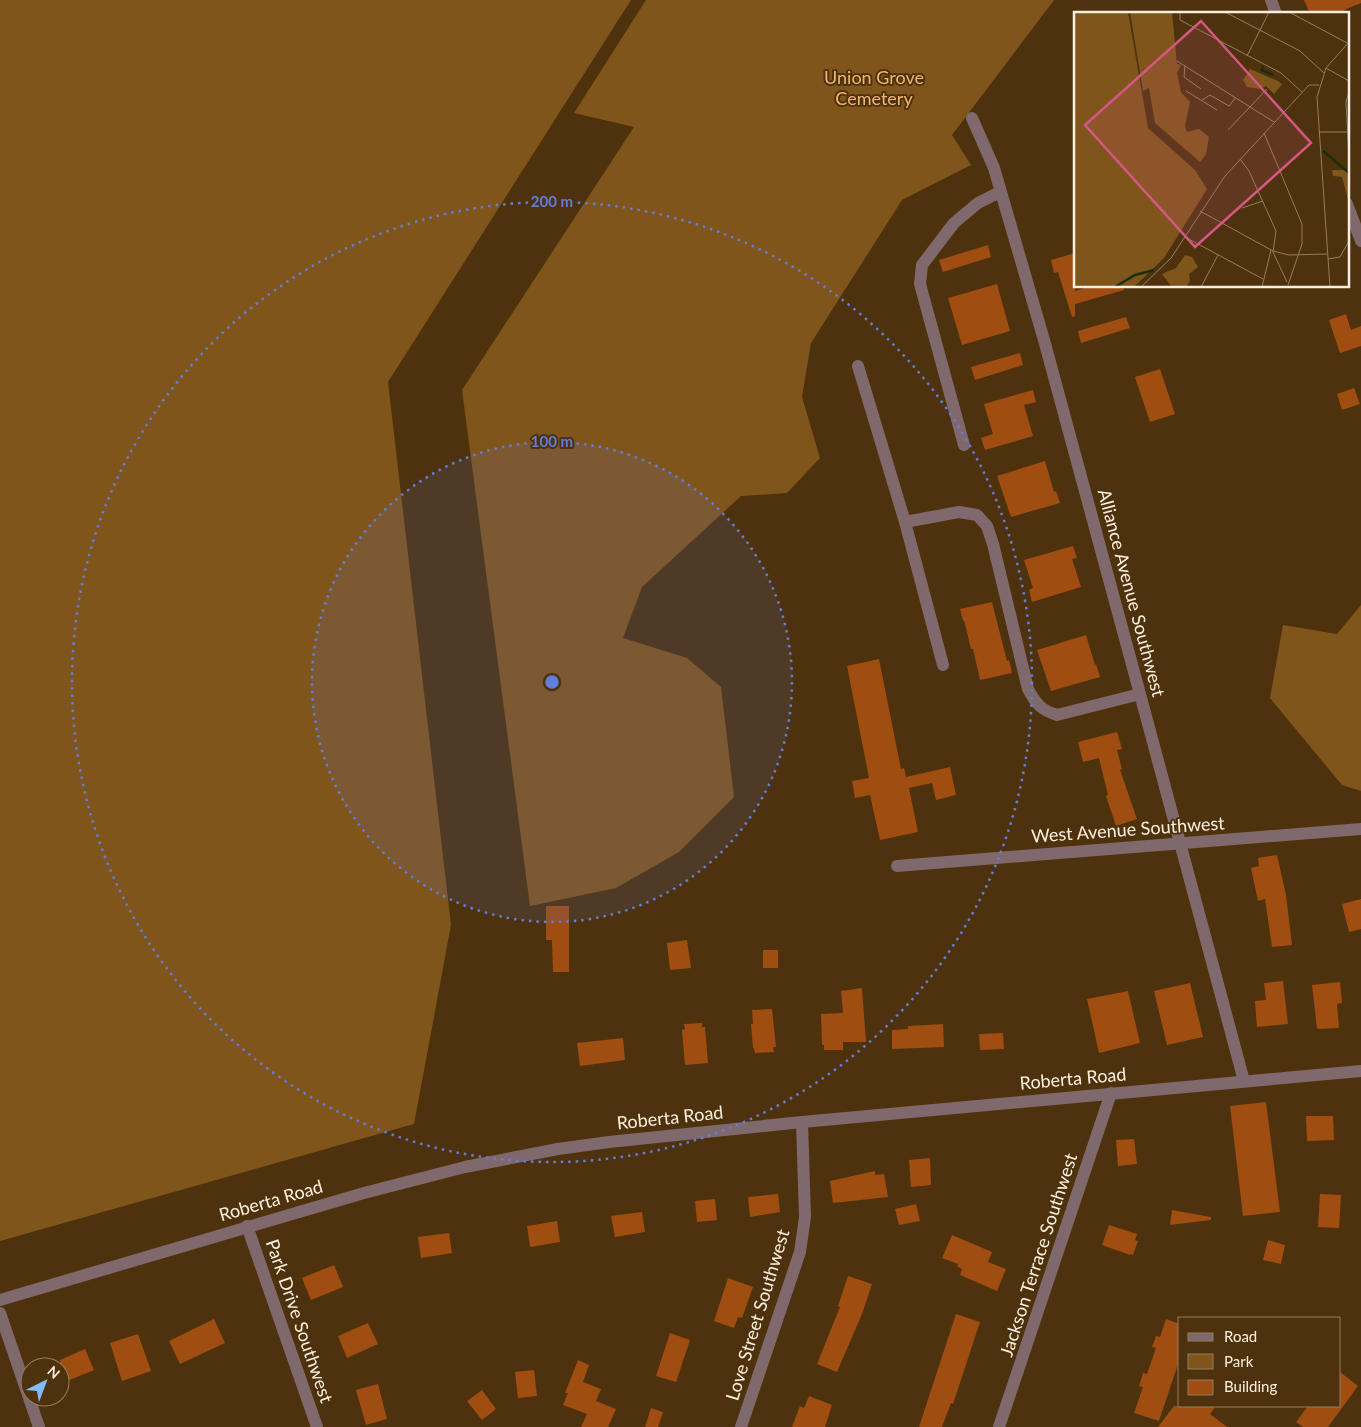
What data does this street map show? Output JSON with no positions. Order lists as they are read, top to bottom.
{
  "streets": {
    "street": [
      "Alliance Avenue Southwest",
      "West Avenue Southwest",
      "Roberta Road",
      "Jackson Terrace Southwest",
      "Love Street Southwest",
      "Park Drive Southwest"
    ]
  },
  "crossings": [
    ["Alliance Avenue Southwest", "West Avenue Southwest"],
    ["Alliance Avenue Southwest", "Roberta Road"],
    ["Roberta Road", "Jackson Terrace Southwest"],
    ["Roberta Road", "Love Street Southwest"],
    ["Roberta Road", "Park Drive Southwest"]
  ],
  "parks": ["Union Grove Cemetery"],
  "legend": ["Road", "Park", "Building"],
  "north": "top right",
  "rings": ["200 m", "100 m"]
}
